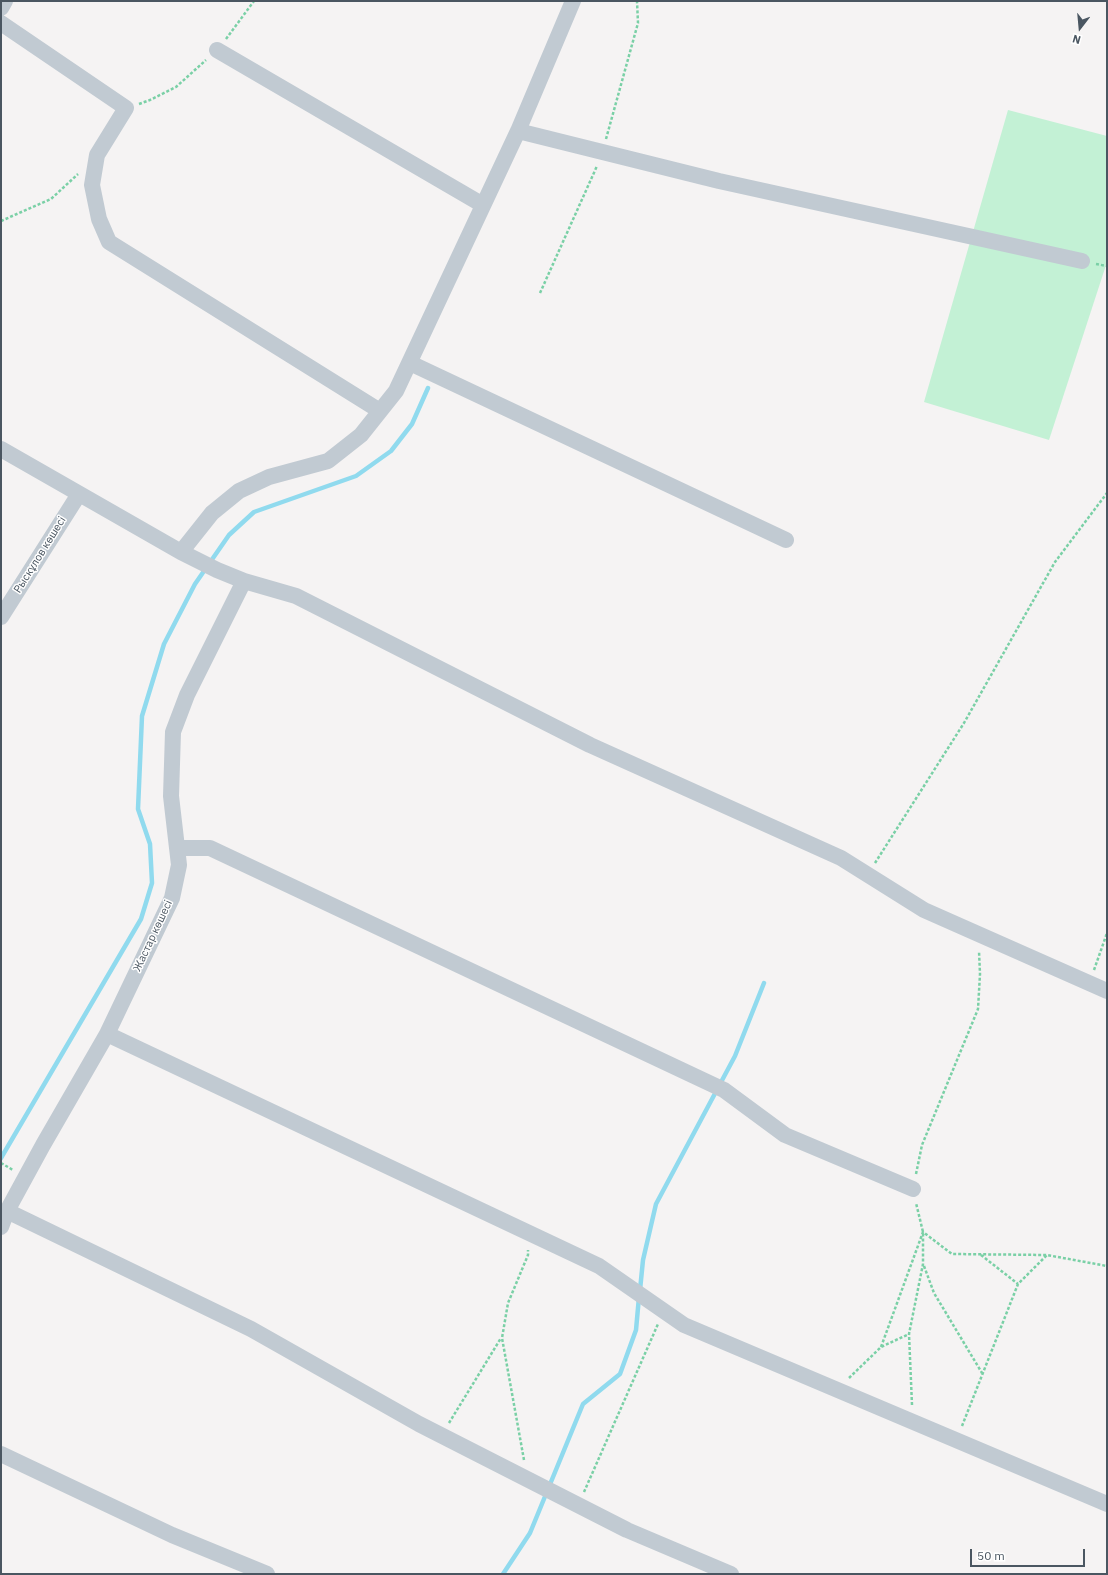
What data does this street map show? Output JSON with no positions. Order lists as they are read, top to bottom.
{
  "streets": {
    "street": ["Рыскұлов көшесі", "Жастар көшесі"]
  },
  "scale_bar": "50 m",
  "north": "bottom"
}
